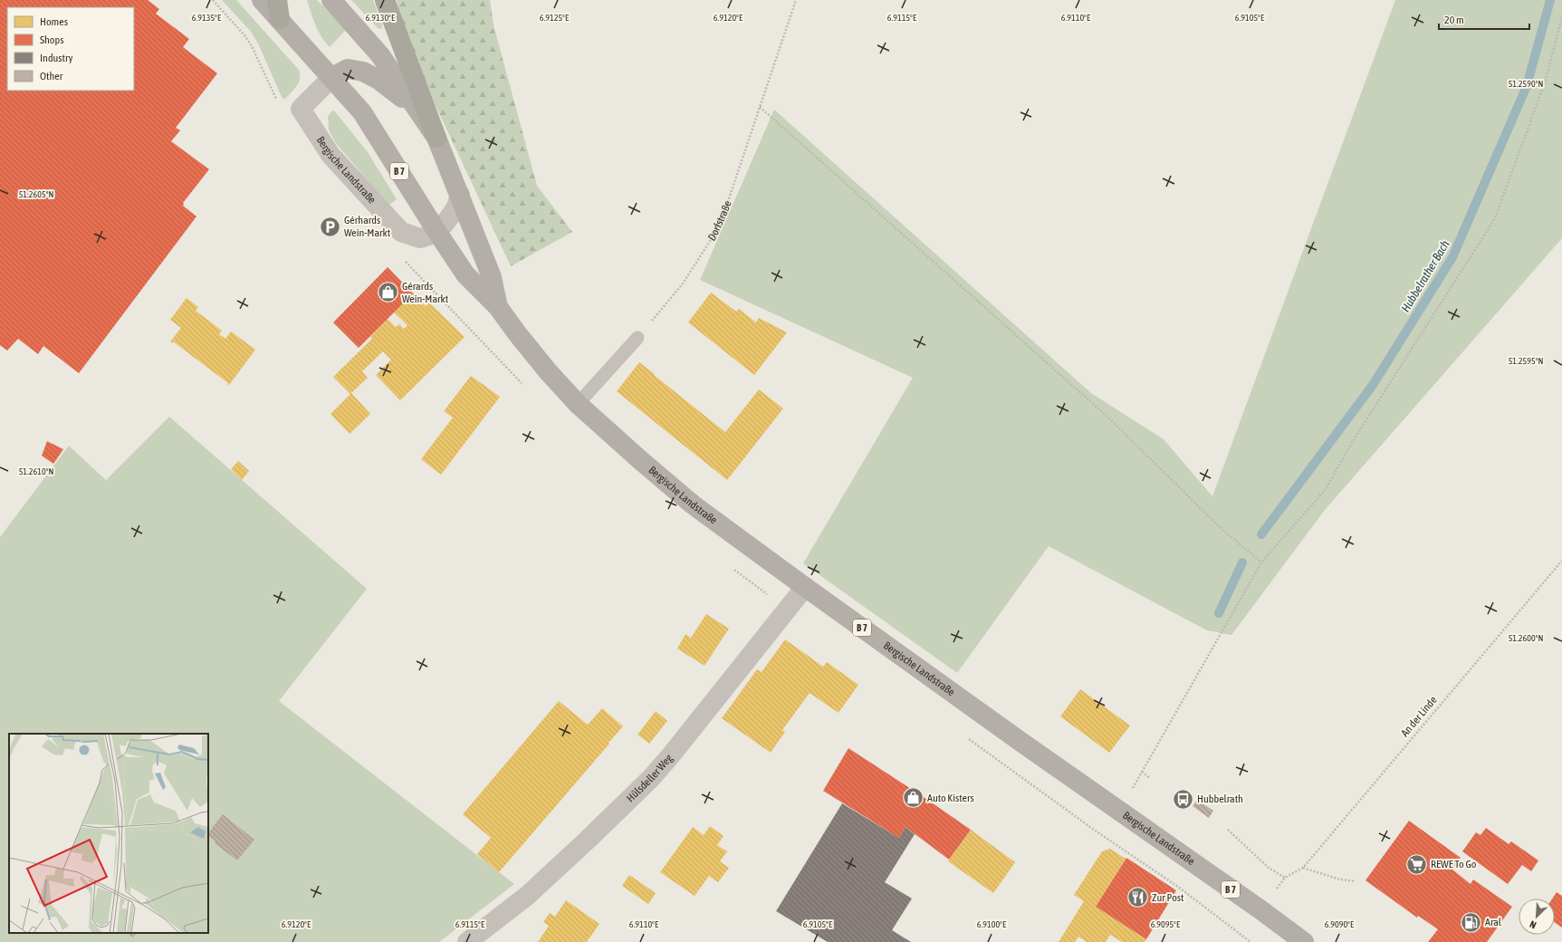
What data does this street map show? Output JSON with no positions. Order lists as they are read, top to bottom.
{
  "streets": {
    "main road": ["Bergische Landstraße", "B 7"],
    "street": ["Hülsdeller Weg"],
    "path": ["Dorfstraße", "An der Linde"]
  },
  "crossings": [
    ["Bergische Landstraße", "Hülsdeller Weg"]
  ],
  "water": ["Hubbelrather Bach"],
  "places": {
    "parking": ["Gérhards Wein-Markt"],
    "shop": ["Gérards Wein-Markt", "Auto Kisters"],
    "bus stop": ["Hubbelrath"],
    "supermarket": ["REWE To Go"],
    "restaurant": ["Zur Post"],
    "fuel station": ["Aral"]
  },
  "legend": [
    "Homes",
    "Shops",
    "Industry",
    "Other"
  ],
  "scale_bar": "20 m",
  "north": "bottom left",
  "coordinates": [
    "6.9135°E",
    "6.9130°E",
    "6.9125°E",
    "6.9120°E",
    "6.9115°E",
    "6.9110°E",
    "6.9105°E",
    "51.2590°N",
    "51.2605°N",
    "51.2595°N",
    "51.2610°N",
    "51.2600°N",
    "6.9100°E",
    "6.9095°E",
    "6.9090°E"
  ]
}
